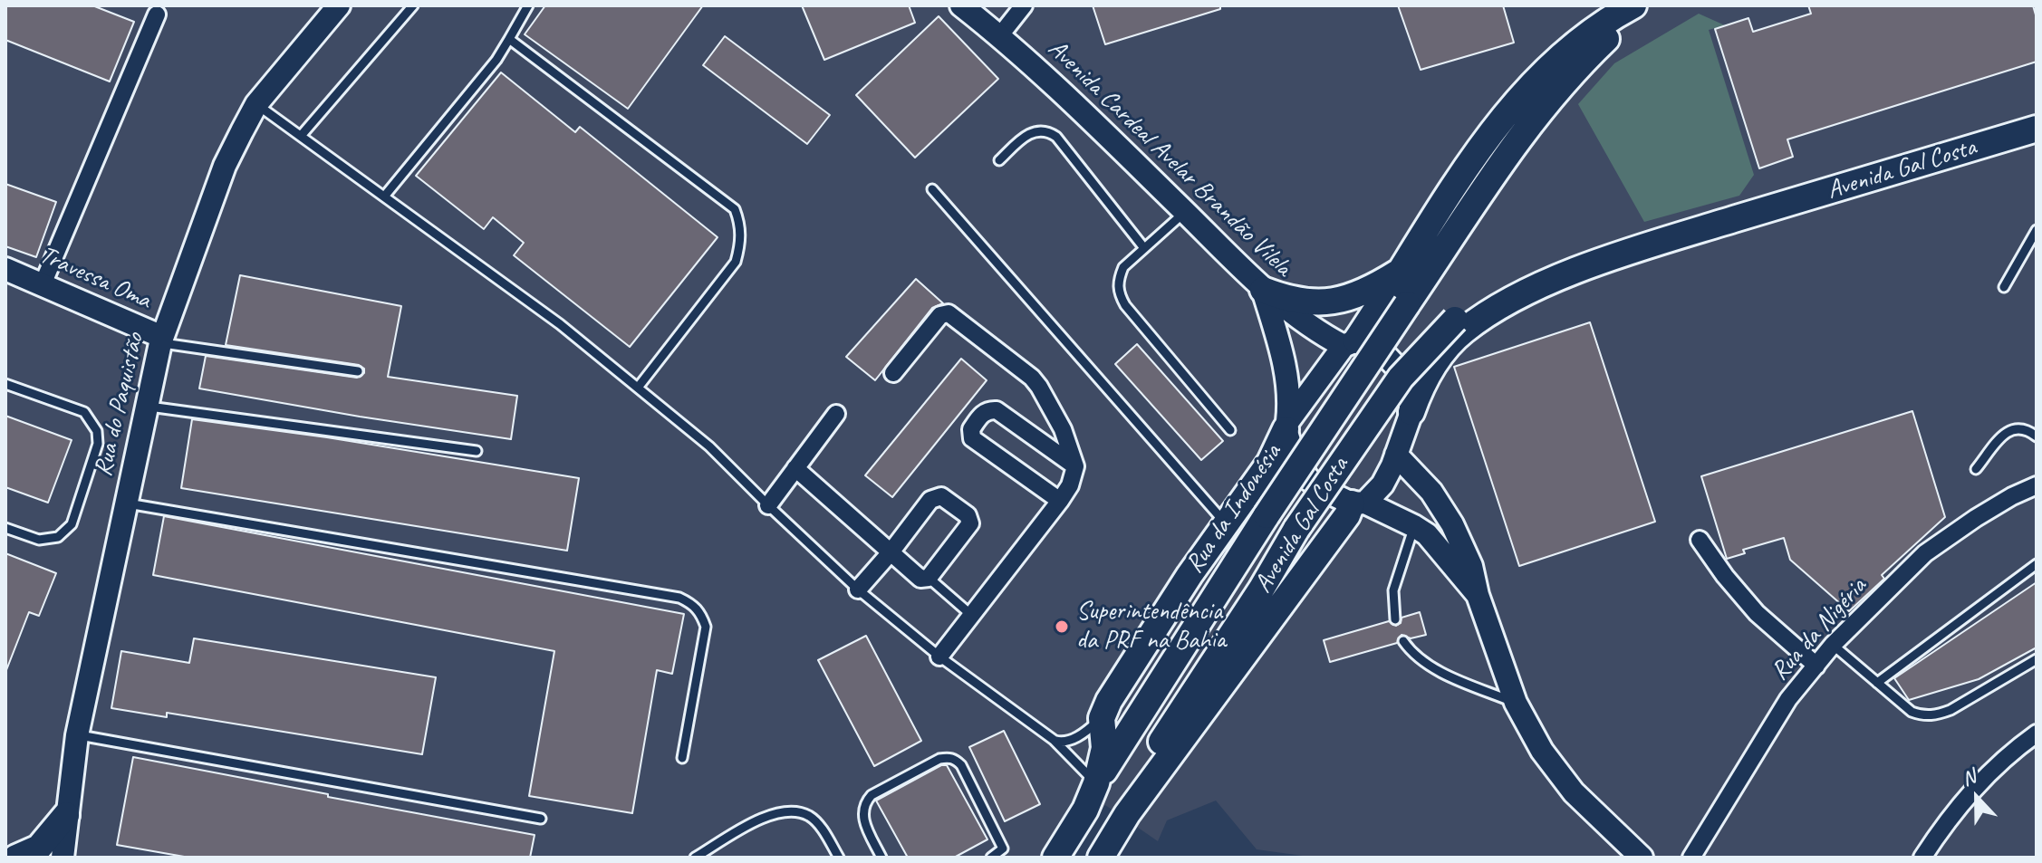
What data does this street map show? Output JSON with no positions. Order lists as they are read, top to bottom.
{
  "streets": {
    "main road": [
      "Avenida Cardeal Avelar Brandão Vilela",
      "Avenida Gal Costa",
      "Travessa Oma",
      "Rua do Paquistão",
      "Rua da Indonésia"
    ],
    "street": ["Rua da Nigéria"]
  },
  "crossings": [
    ["Avenida Cardeal Avelar Brandão Vilela", "Avenida Gal Costa"],
    ["Avenida Cardeal Avelar Brandão Vilela", "Rua da Indonésia"],
    ["Avenida Gal Costa", "Rua da Indonésia"],
    ["Travessa Oma", "Rua do Paquistão"]
  ],
  "places": ["Superintendência da PRF na Bahia"],
  "north": "top"
}
